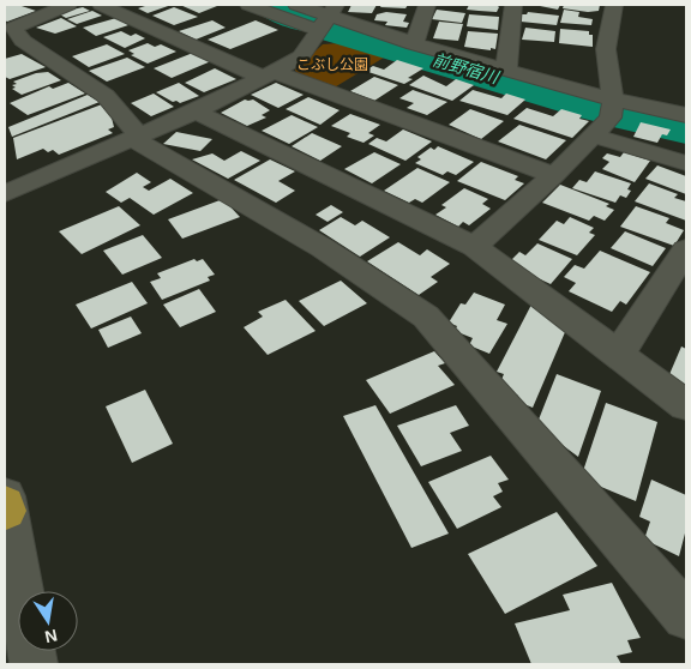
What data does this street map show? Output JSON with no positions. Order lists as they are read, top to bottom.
{
  "water": ["前野宿川"],
  "parks": ["こぶし公園"],
  "north": "bottom"
}
